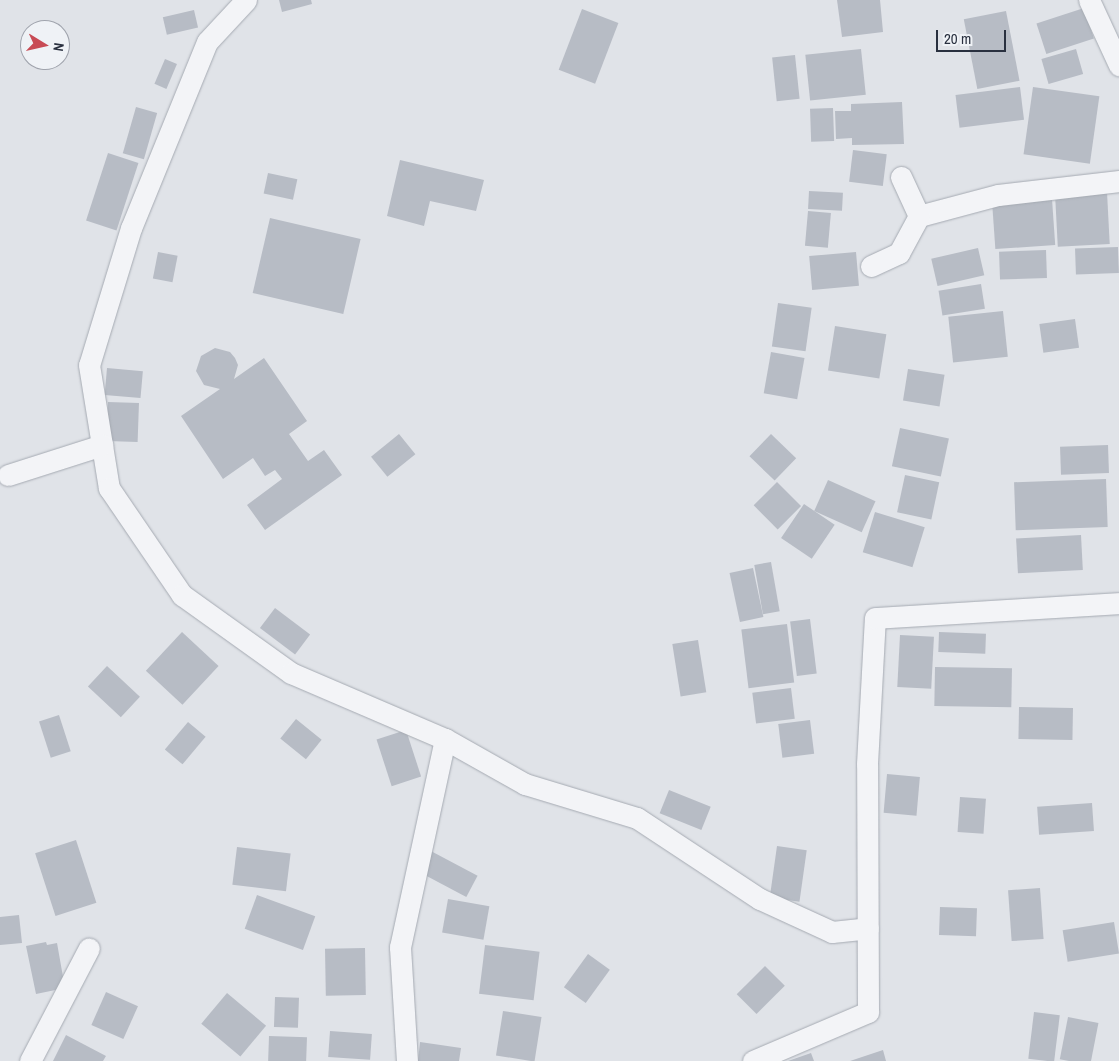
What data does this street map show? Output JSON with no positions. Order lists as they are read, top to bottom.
{
  "scale_bar": "20 m",
  "north": "right"
}
